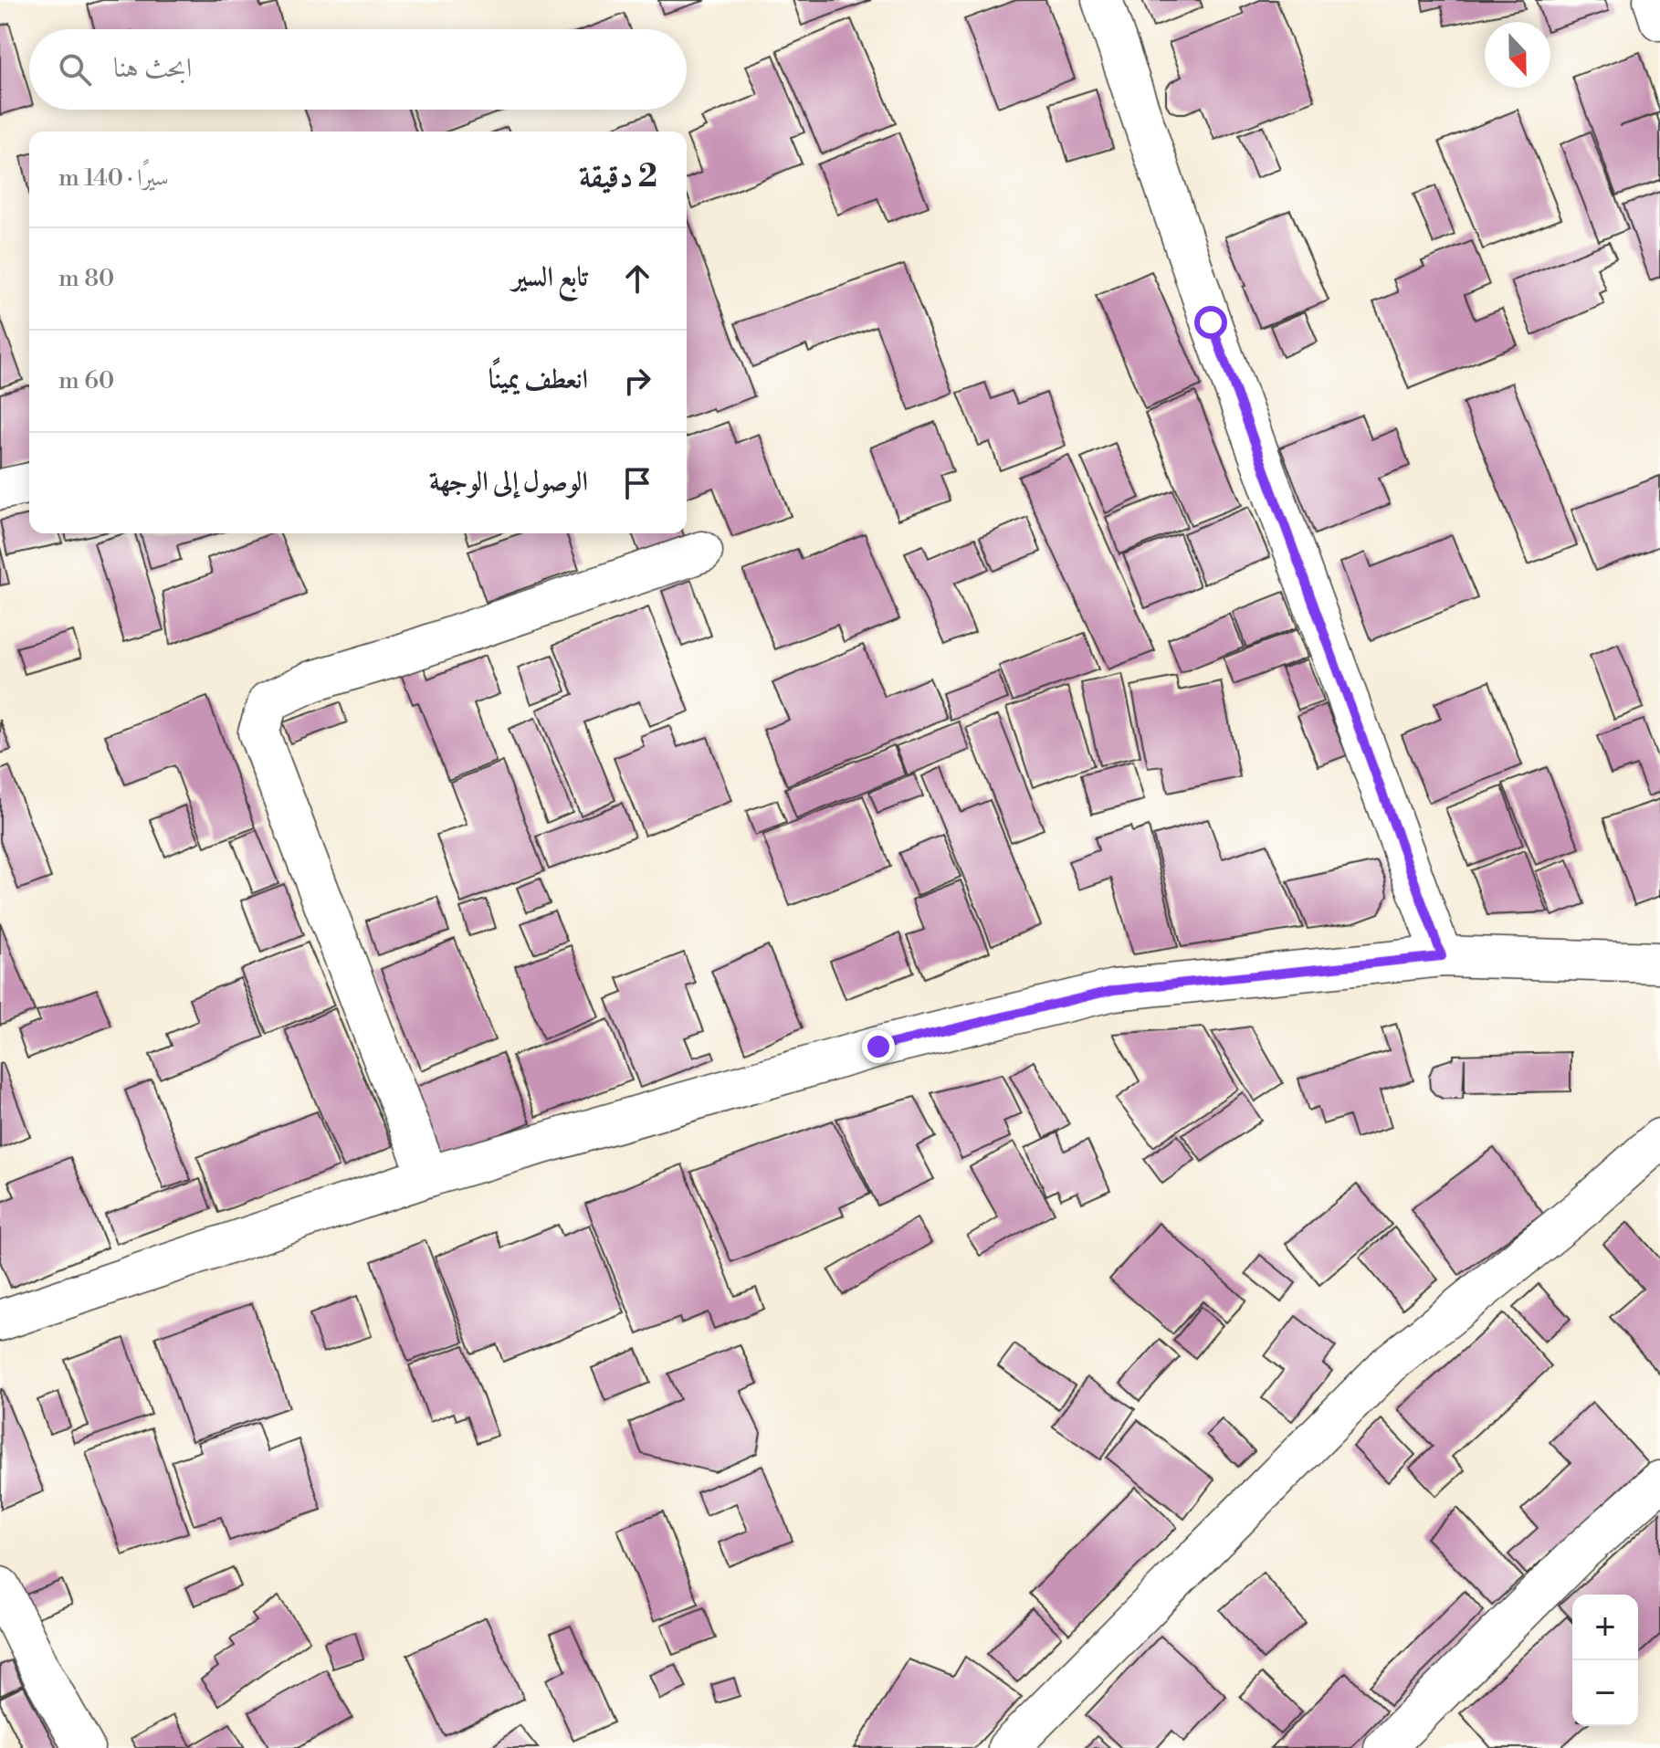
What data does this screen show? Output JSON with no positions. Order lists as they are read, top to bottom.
{
  "north": "bottom",
  "page": {
    "search": "ابحث هنا",
    "heading": ["2 دقيقة", "سيرًا · 140 m"],
    "list": [
      ["تابع السير", "80 m"],
      ["انعطف يمينًا", "60 m"],
      "الوصول إلى الوجهة"
    ],
    "map_buttons": ["+", "−"]
  }
}
